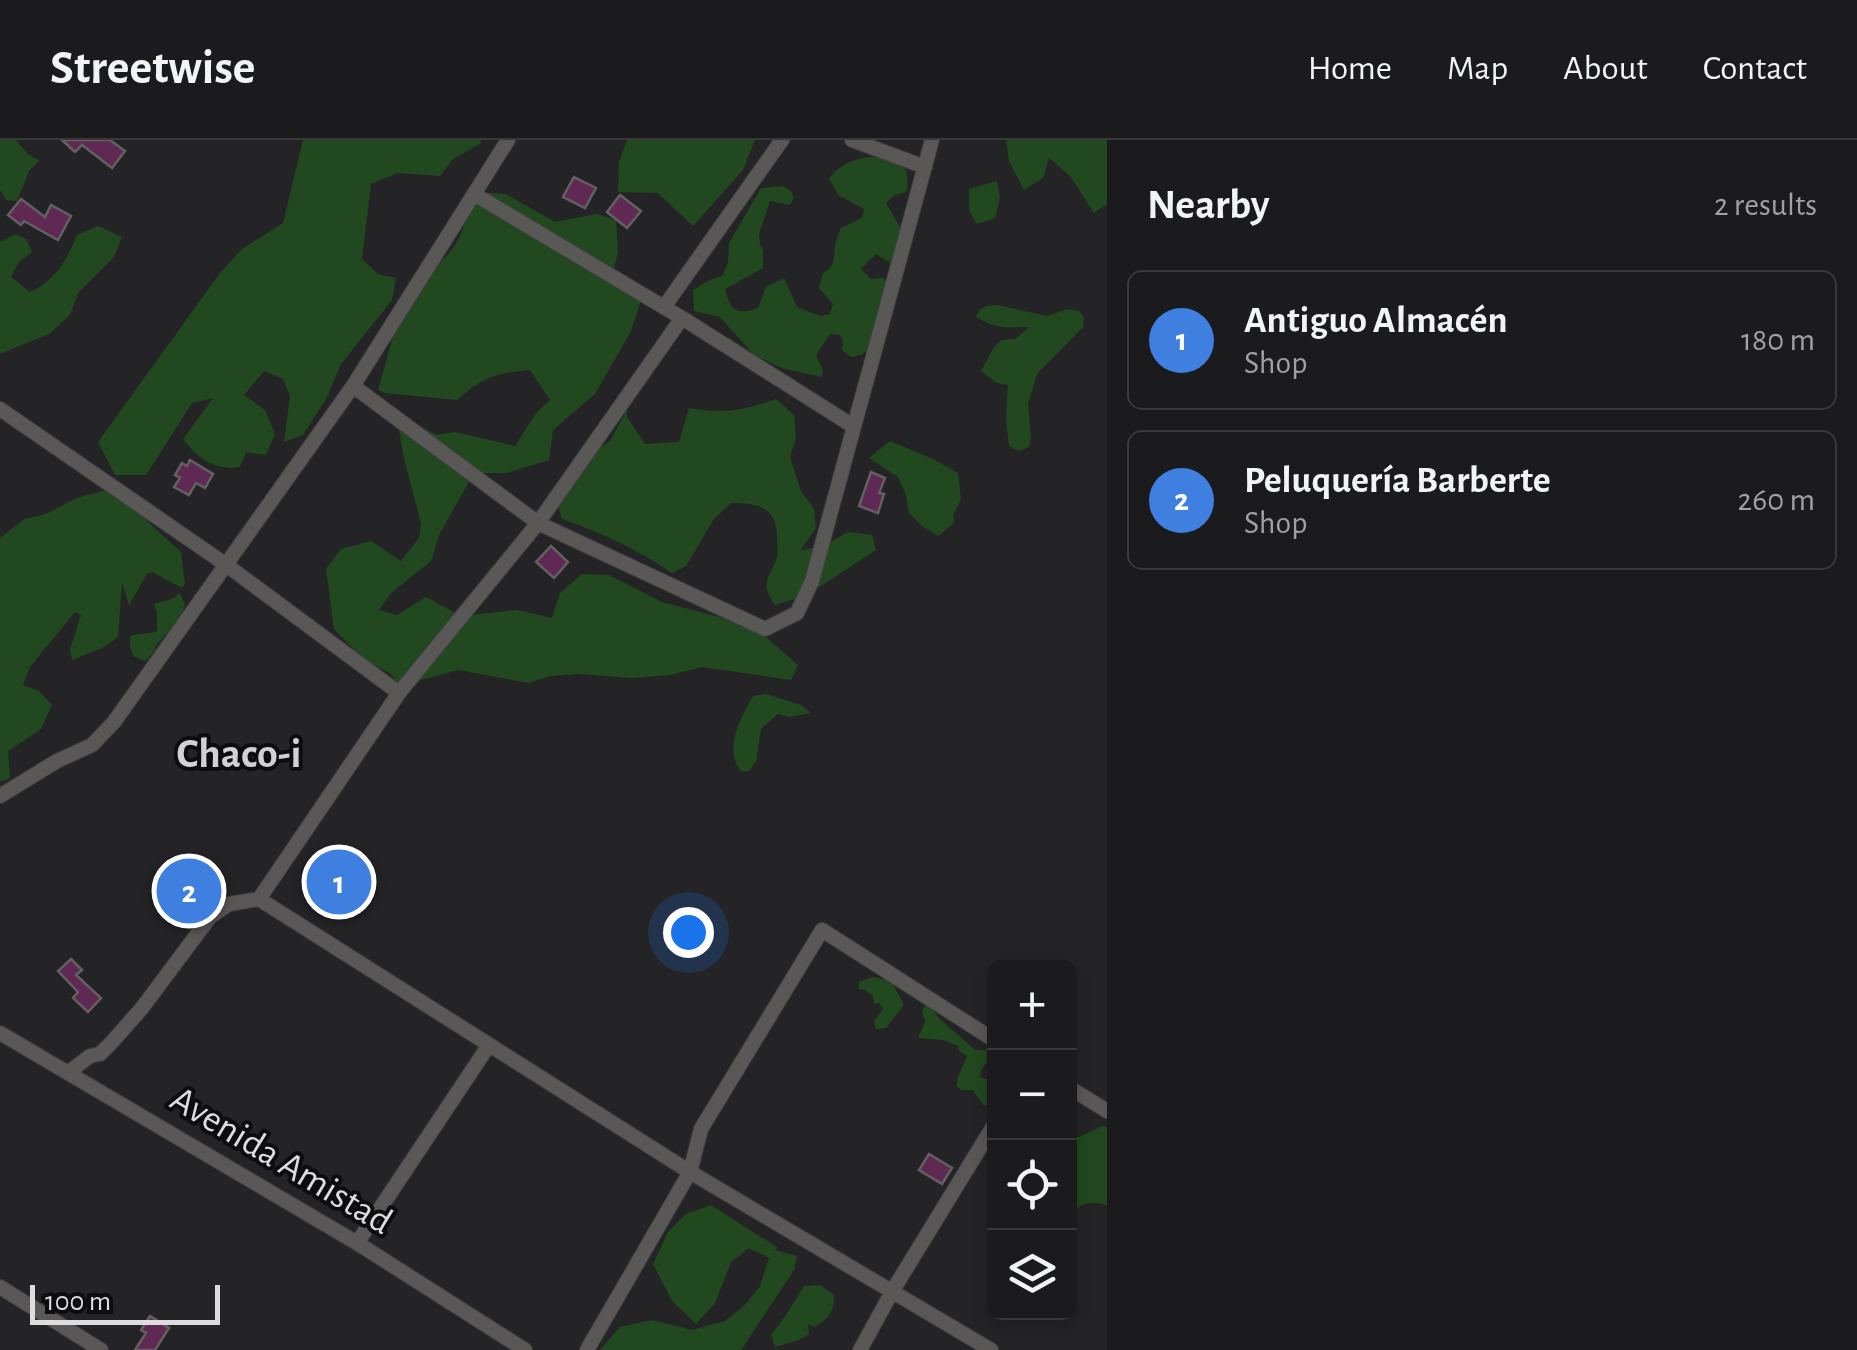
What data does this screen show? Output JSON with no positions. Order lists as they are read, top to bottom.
{
  "streets": {
    "street": ["Avenida Amistad"]
  },
  "districts": ["Chaco-i"],
  "scale_bar": "100 m",
  "page": {
    "header": "Streetwise",
    "nav": [
      "Home",
      "Map",
      "About",
      "Contact"
    ],
    "heading": ["Nearby", "2 results"],
    "list": [
      {
        "mark": "1",
        "name": "Antiguo Almacén",
        "note": "Shop",
        "value": "180 m"
      },
      {
        "mark": "2",
        "name": "Peluquería Barberte",
        "note": "Shop",
        "value": "260 m"
      }
    ],
    "pins": ["1", "2"],
    "map_buttons": ["+", "−"],
    "scale": "100 m"
  }
}
